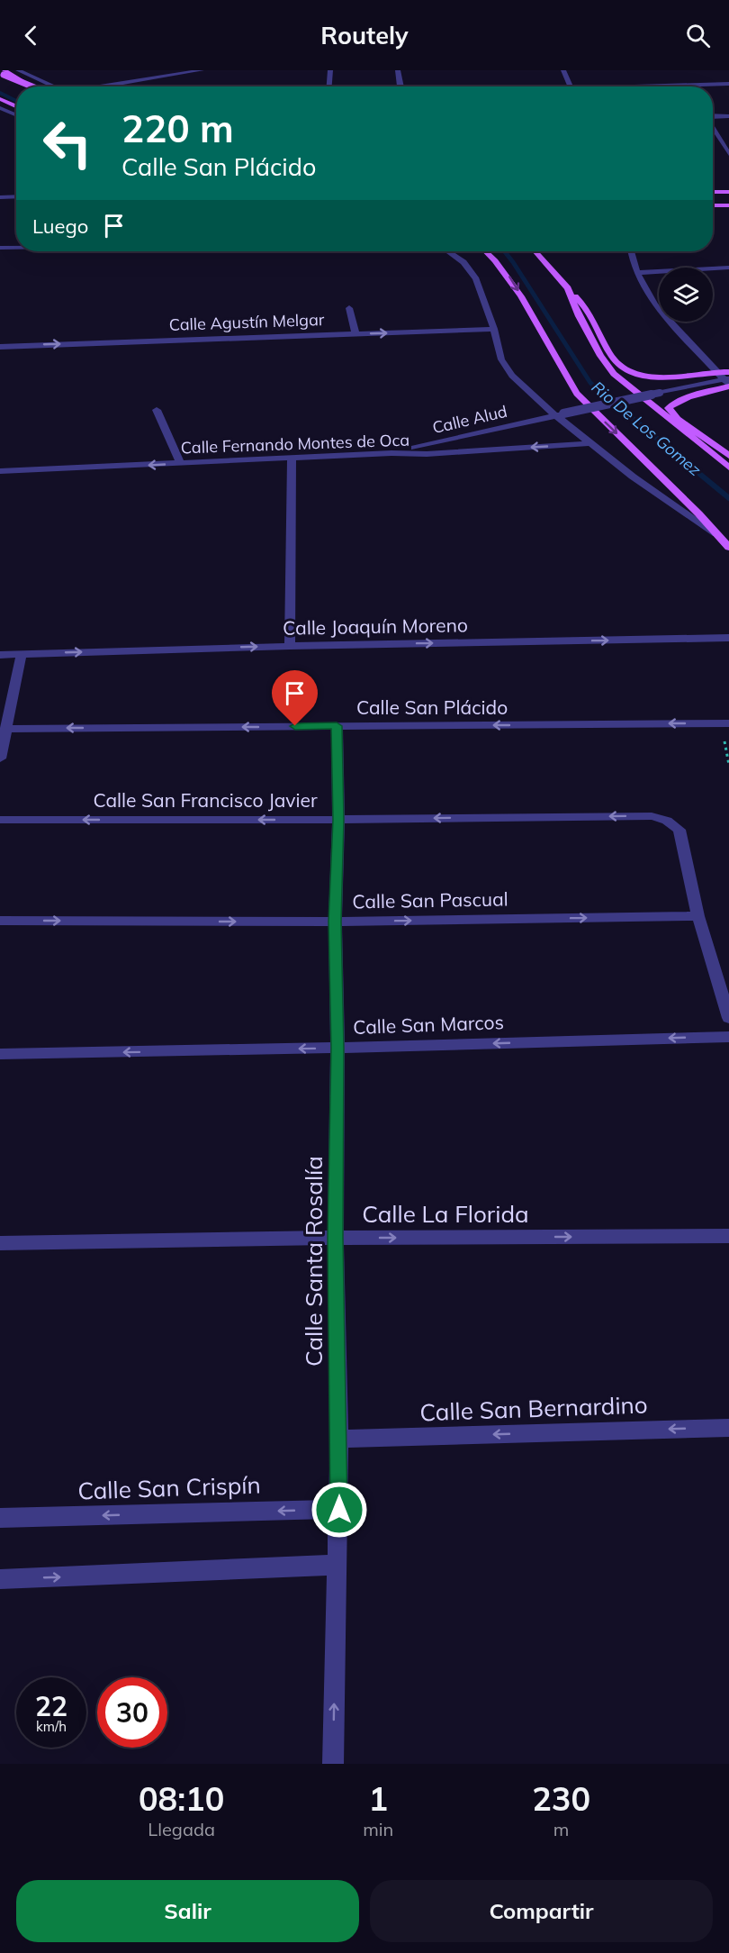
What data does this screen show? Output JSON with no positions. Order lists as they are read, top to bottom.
{
  "streets": {
    "street": [
      "Calle Agustín Melgar",
      "Calle Alud",
      "Calle Fernando Montes de Oca",
      "Calle Joaquín Moreno",
      "Calle San Plácido",
      "Calle San Francisco Javier",
      "Calle San Pascual",
      "Calle San Marcos",
      "Calle La Florida",
      "Calle Santa Rosalía",
      "Calle San Bernardino",
      "Calle San Crispín"
    ]
  },
  "crossings": [
    ["Calle Alud", "Calle Fernando Montes de Oca"],
    ["Calle San Plácido", "Calle Santa Rosalía"],
    ["Calle San Francisco Javier", "Calle San Pascual"],
    ["Calle San Francisco Javier", "Calle Santa Rosalía"],
    ["Calle San Pascual", "Calle Santa Rosalía"],
    ["Calle San Marcos", "Calle Santa Rosalía"],
    ["Calle La Florida", "Calle Santa Rosalía"],
    ["Calle Santa Rosalía", "Calle San Bernardino"],
    ["Calle Santa Rosalía", "Calle San Crispín"]
  ],
  "one_way": [
    "Calle Agustín Melgar",
    "Calle Fernando Montes de Oca",
    "Calle Joaquín Moreno",
    "Calle San Plácido",
    "Calle San Francisco Javier",
    "Calle San Pascual",
    "Calle San Marcos",
    "Calle La Florida",
    "Calle San Bernardino"
  ],
  "water": ["Rio De Los Gomez"],
  "page": {
    "header": "Routely",
    "turn": ["220 m", "Calle San Plácido"],
    "then": "Luego",
    "speed": "22 km/h",
    "limit": "30",
    "eta": [
      "08:10",
      "Llegada",
      "1",
      "min",
      "230",
      "m"
    ],
    "buttons": ["Salir", "Compartir"]
  }
}
